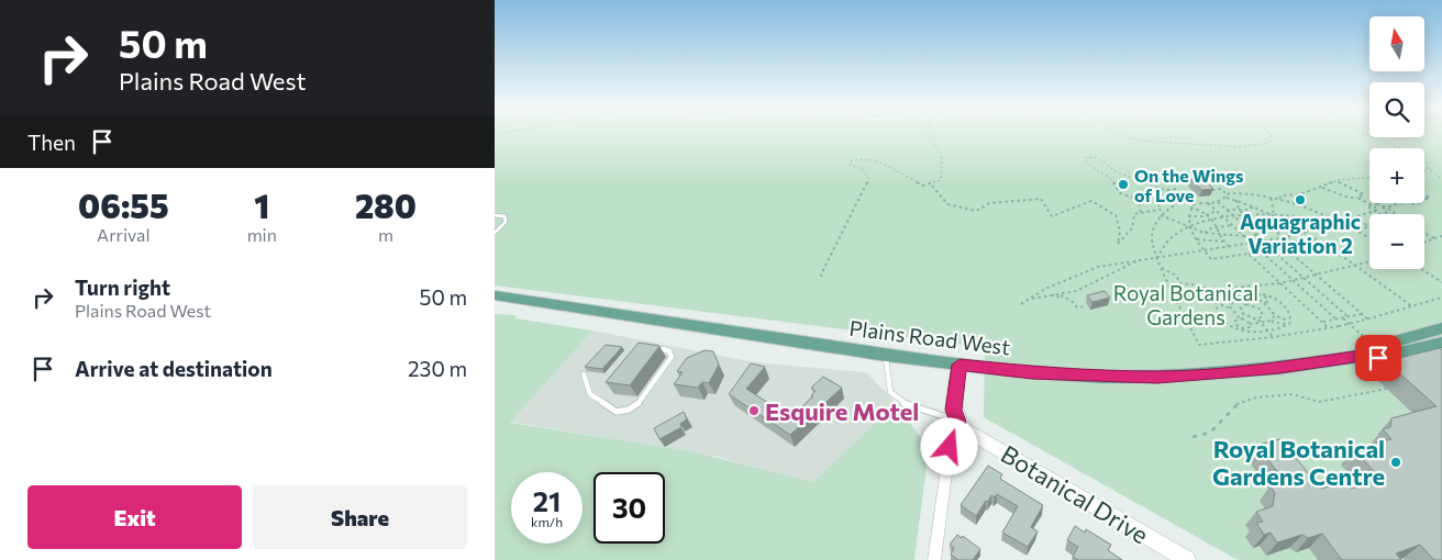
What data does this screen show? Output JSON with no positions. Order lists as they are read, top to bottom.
{
  "streets": {
    "main road": ["Plains Road West"],
    "street": ["Botanical Drive"]
  },
  "parks": ["Royal Botanical Gardens"],
  "places": [
    "On the Wings of Love",
    "Aquagraphic Variation 2",
    "Esquire Motel",
    "Royal Botanical Gardens Centre"
  ],
  "north": "top",
  "page": {
    "turn": ["50 m", "Plains Road West"],
    "map_buttons": ["+", "−"],
    "then": "Then",
    "eta": [
      "06:55",
      "Arrival",
      "1",
      "min",
      "280",
      "m"
    ],
    "list": [
      {
        "name": "Turn right",
        "note": "Plains Road West",
        "value": "50 m"
      },
      {
        "name": "Arrive at destination",
        "value": "230 m"
      }
    ],
    "speed": "21 km/h",
    "limit": "30",
    "buttons": ["Exit", "Share"]
  }
}
